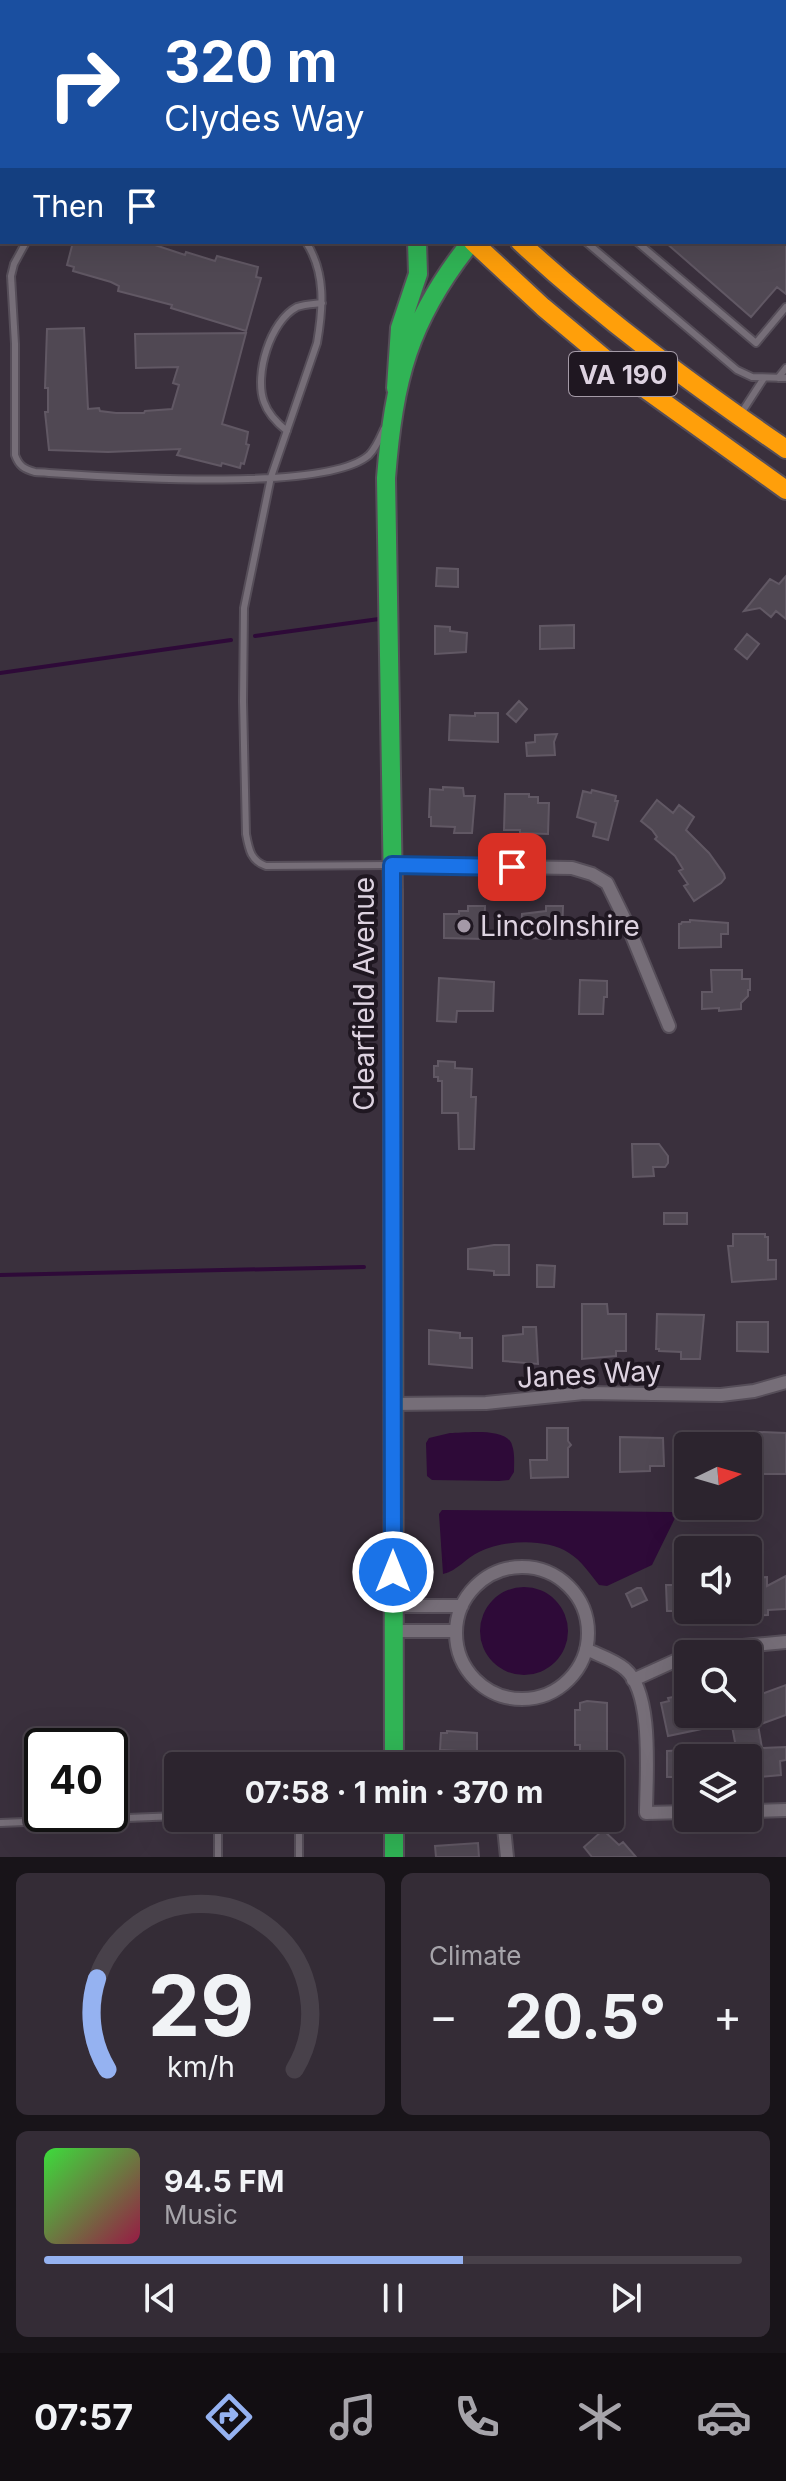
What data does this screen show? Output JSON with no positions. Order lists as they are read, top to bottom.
{
  "streets": {
    "street": ["VA 190", "Clearfield Avenue", "Janes Way"]
  },
  "crossings": [
    ["Clearfield Avenue", "Janes Way"]
  ],
  "places": ["Lincolnshire"],
  "north": "right",
  "page": {
    "turn": ["320 m", "Clydes Way"],
    "then": "Then",
    "limit": "40",
    "trip": "07:58 · 1 min · 370 m",
    "tile": "Climate",
    "heat": ["−", "20.5°", "+"],
    "song": ["94.5 FM", "Music"],
    "tabs": "07:57",
    "gauge": ["29", "km/h"]
  }
}
